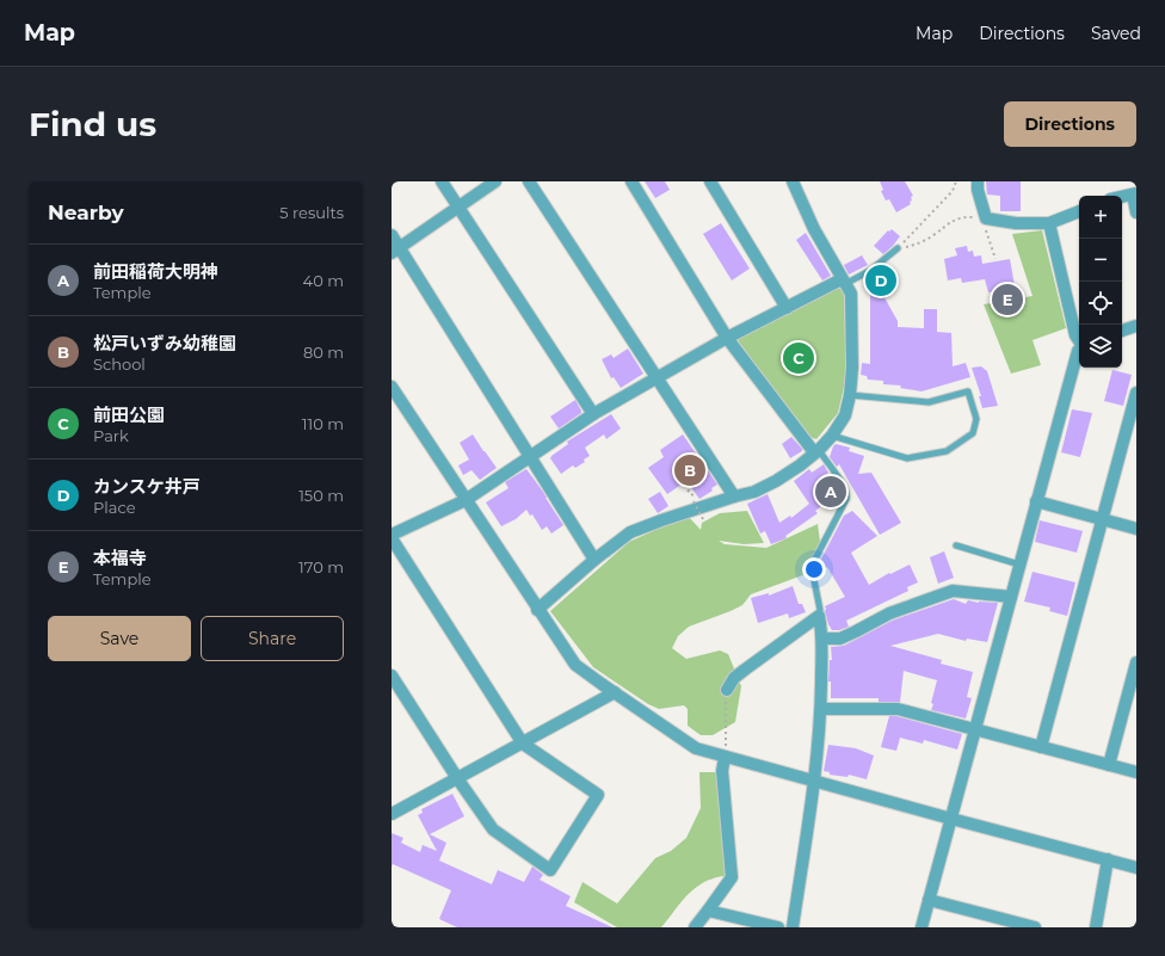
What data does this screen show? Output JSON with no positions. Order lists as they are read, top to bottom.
{
  "page": {
    "header": "Map",
    "nav": ["Map", "Directions", "Saved"],
    "buttons": [
      "Directions",
      ["Save", "Share"]
    ],
    "title": "Find us",
    "heading": ["Nearby", "5 results"],
    "map_buttons": ["+", "−"],
    "list": [
      {
        "mark": "A",
        "name": "前田稲荷大明神",
        "note": "Temple",
        "value": "40 m"
      },
      {
        "mark": "B",
        "name": "松戸いずみ幼稚園",
        "note": "School",
        "value": "80 m"
      },
      {
        "mark": "C",
        "name": "前田公園",
        "note": "Park",
        "value": "110 m"
      },
      {
        "mark": "D",
        "name": "カンスケ井戸",
        "note": "Place",
        "value": "150 m"
      },
      {
        "mark": "E",
        "name": "本福寺",
        "note": "Temple",
        "value": "170 m"
      }
    ],
    "pins": [
      "D",
      "E",
      "C",
      "B",
      "A"
    ]
  }
}
